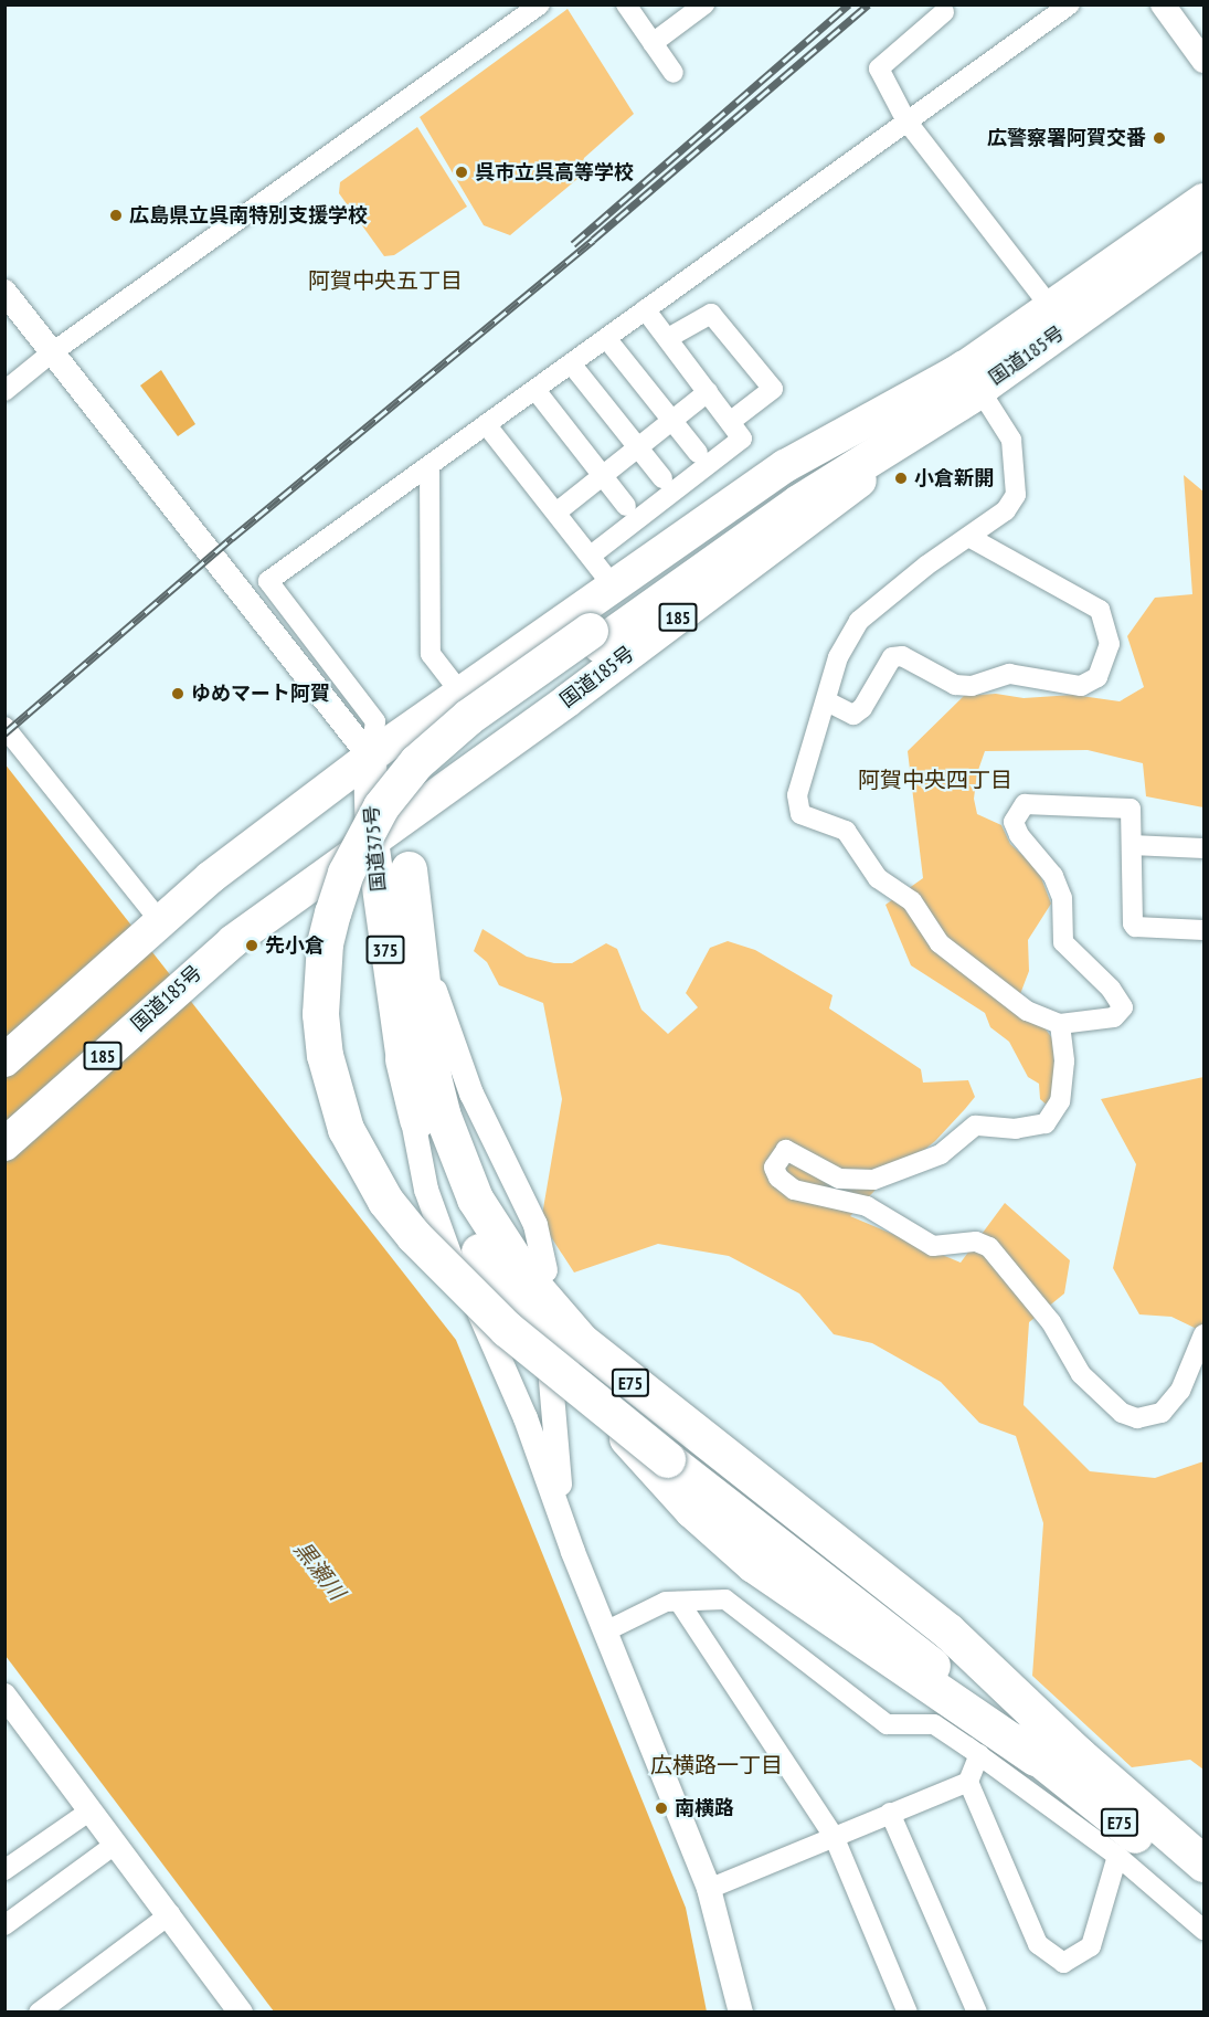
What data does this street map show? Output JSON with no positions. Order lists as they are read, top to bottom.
{
  "streets": {
    "highway": [
      "国道185号",
      "185",
      "国道375号",
      "375",
      "E75"
    ]
  },
  "crossings": [
    ["国道185号", "国道375号"],
    ["国道375号", "E75"]
  ],
  "districts": ["阿賀中央五丁目", "阿賀中央四丁目", "広横路一丁目"],
  "water": ["黒瀬川"],
  "places": [
    "広警察署阿賀交番",
    "呉市立呉高等学校",
    "広島県立呉南特別支援学校",
    "小倉新開",
    "ゆめマート阿賀",
    "先小倉",
    "南横路"
  ]
}
